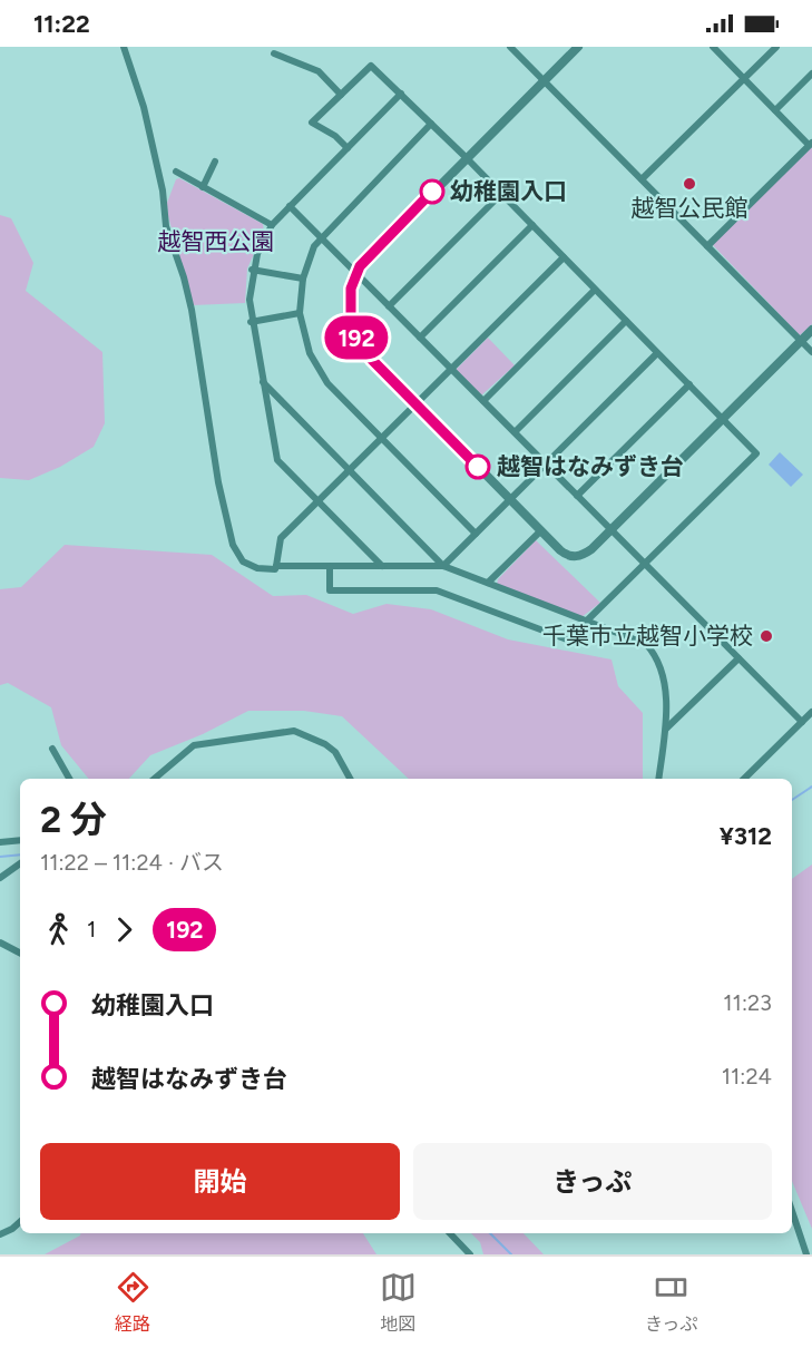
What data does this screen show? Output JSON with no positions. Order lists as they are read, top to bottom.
{
  "parks": ["越智西公園"],
  "places": [
    "越智公民館",
    "幼稚園入口",
    "越智はなみずき台",
    "千葉市立越智小学校"
  ],
  "lines": ["bus line 192"],
  "page": {
    "status": "11:22",
    "on_map": "192",
    "heading": ["2 分", "11:22 – 11:24 · バス", "¥312"],
    "legs": ["1", "192"],
    "list": [
      {
        "name": "幼稚園入口",
        "value": "11:23"
      },
      {
        "name": "越智はなみずき台",
        "value": "11:24"
      }
    ],
    "buttons": ["開始", "きっぷ"],
    "tabs": ["経路", "地図", "きっぷ"]
  }
}
